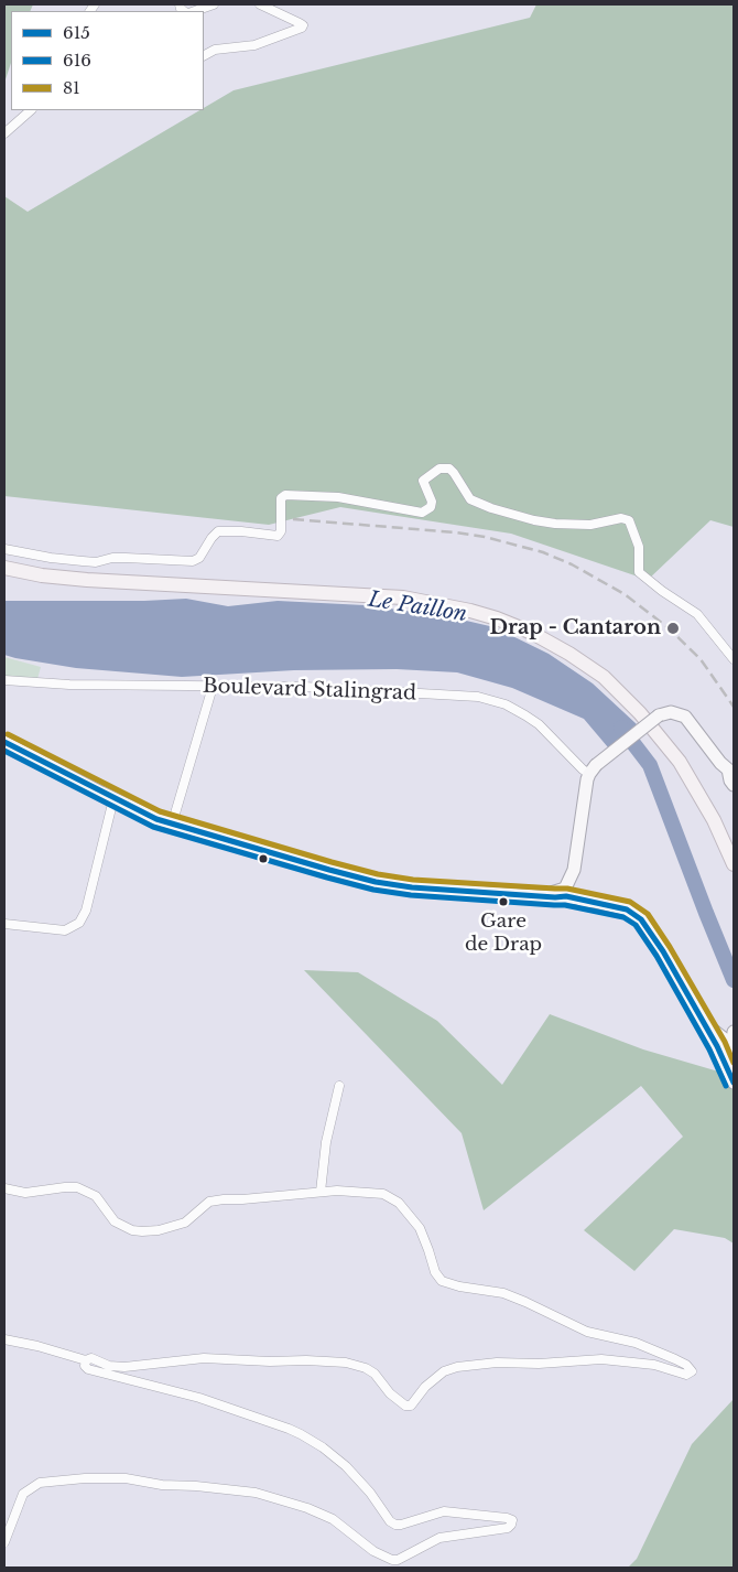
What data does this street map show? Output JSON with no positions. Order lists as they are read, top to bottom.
{
  "streets": {
    "street": ["Boulevard Stalingrad"]
  },
  "water": ["Le Paillon"],
  "places": ["Drap - Cantaron", "Gare de Drap"],
  "lines": ["transit line 81", "transit line 615", "transit line 616"],
  "legend": ["615", "616", "81"]
}
